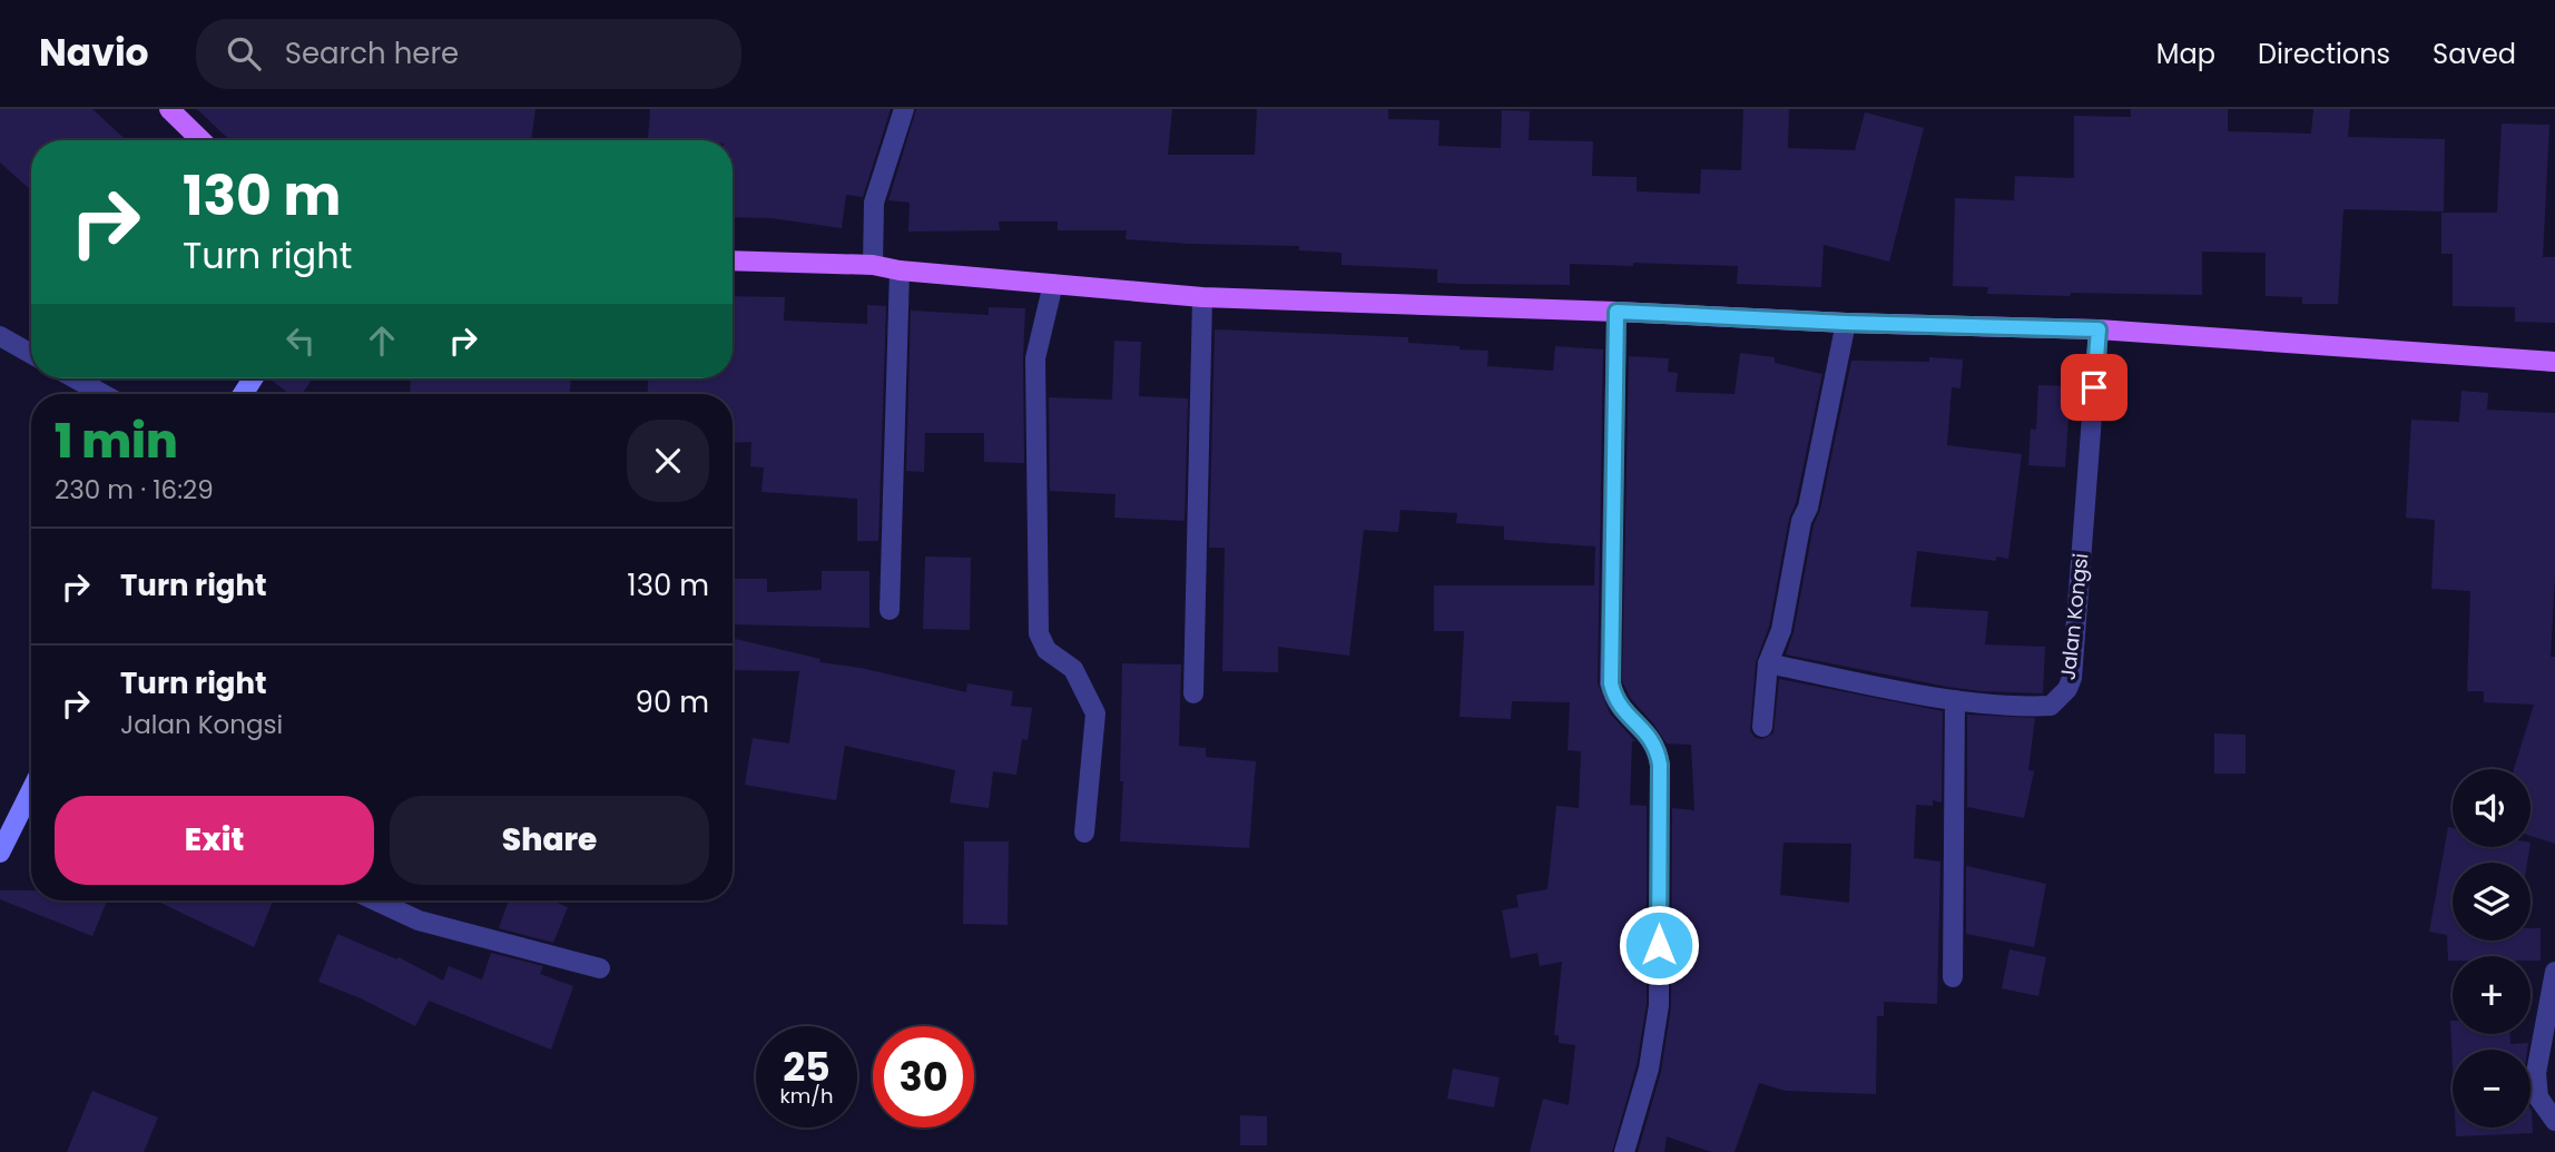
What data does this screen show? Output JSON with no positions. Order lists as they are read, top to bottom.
{
  "streets": {
    "street": ["Jalan Kongsi"]
  },
  "page": {
    "header": "Navio",
    "search": "Search here",
    "nav": ["Map", "Directions", "Saved"],
    "turn": ["130 m", "Turn right"],
    "heading": ["1 min", "230 m · 16:29"],
    "list": [
      {
        "name": "Turn right",
        "value": "130 m"
      },
      {
        "name": "Turn right",
        "note": "Jalan Kongsi",
        "value": "90 m"
      }
    ],
    "map_buttons": ["+", "−"],
    "buttons": ["Exit", "Share"],
    "speed": "25 km/h",
    "limit": "30"
  }
}
